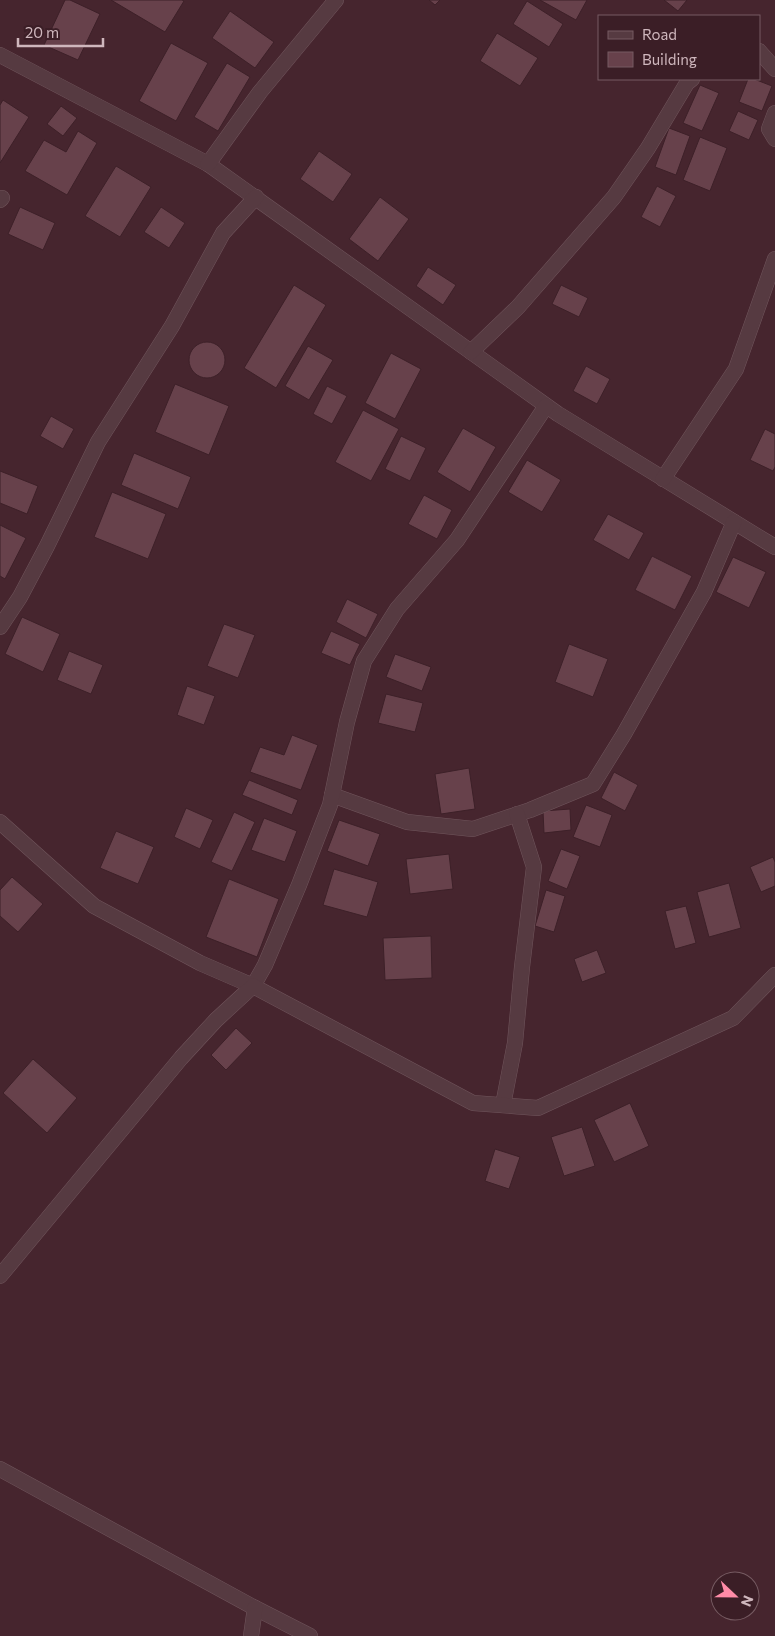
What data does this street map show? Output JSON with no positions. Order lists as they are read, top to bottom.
{
  "legend": ["Road", "Building"],
  "scale_bar": "20 m",
  "north": "right"
}
